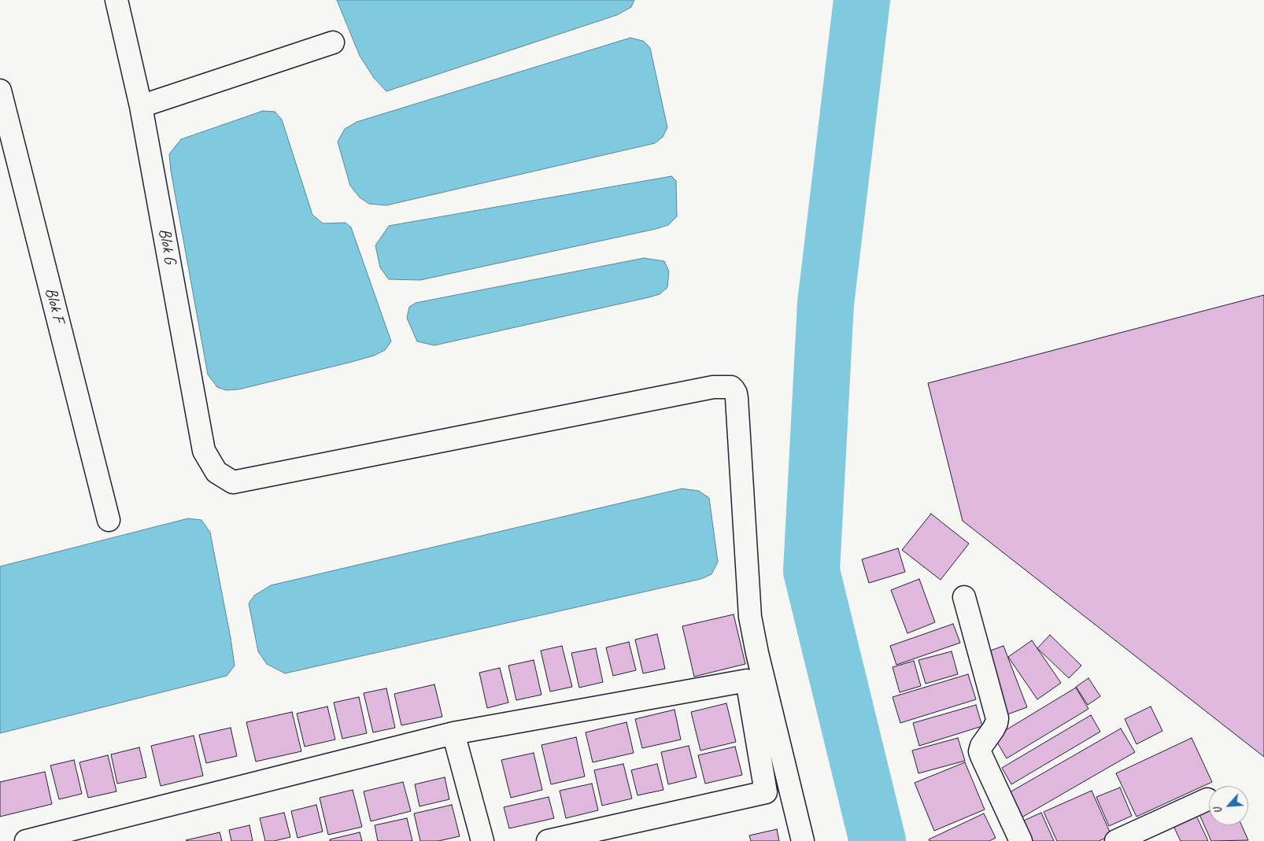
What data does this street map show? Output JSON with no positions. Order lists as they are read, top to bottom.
{
  "streets": {
    "street": ["Blok G", "Blok F"]
  },
  "north": "bottom left"
}
